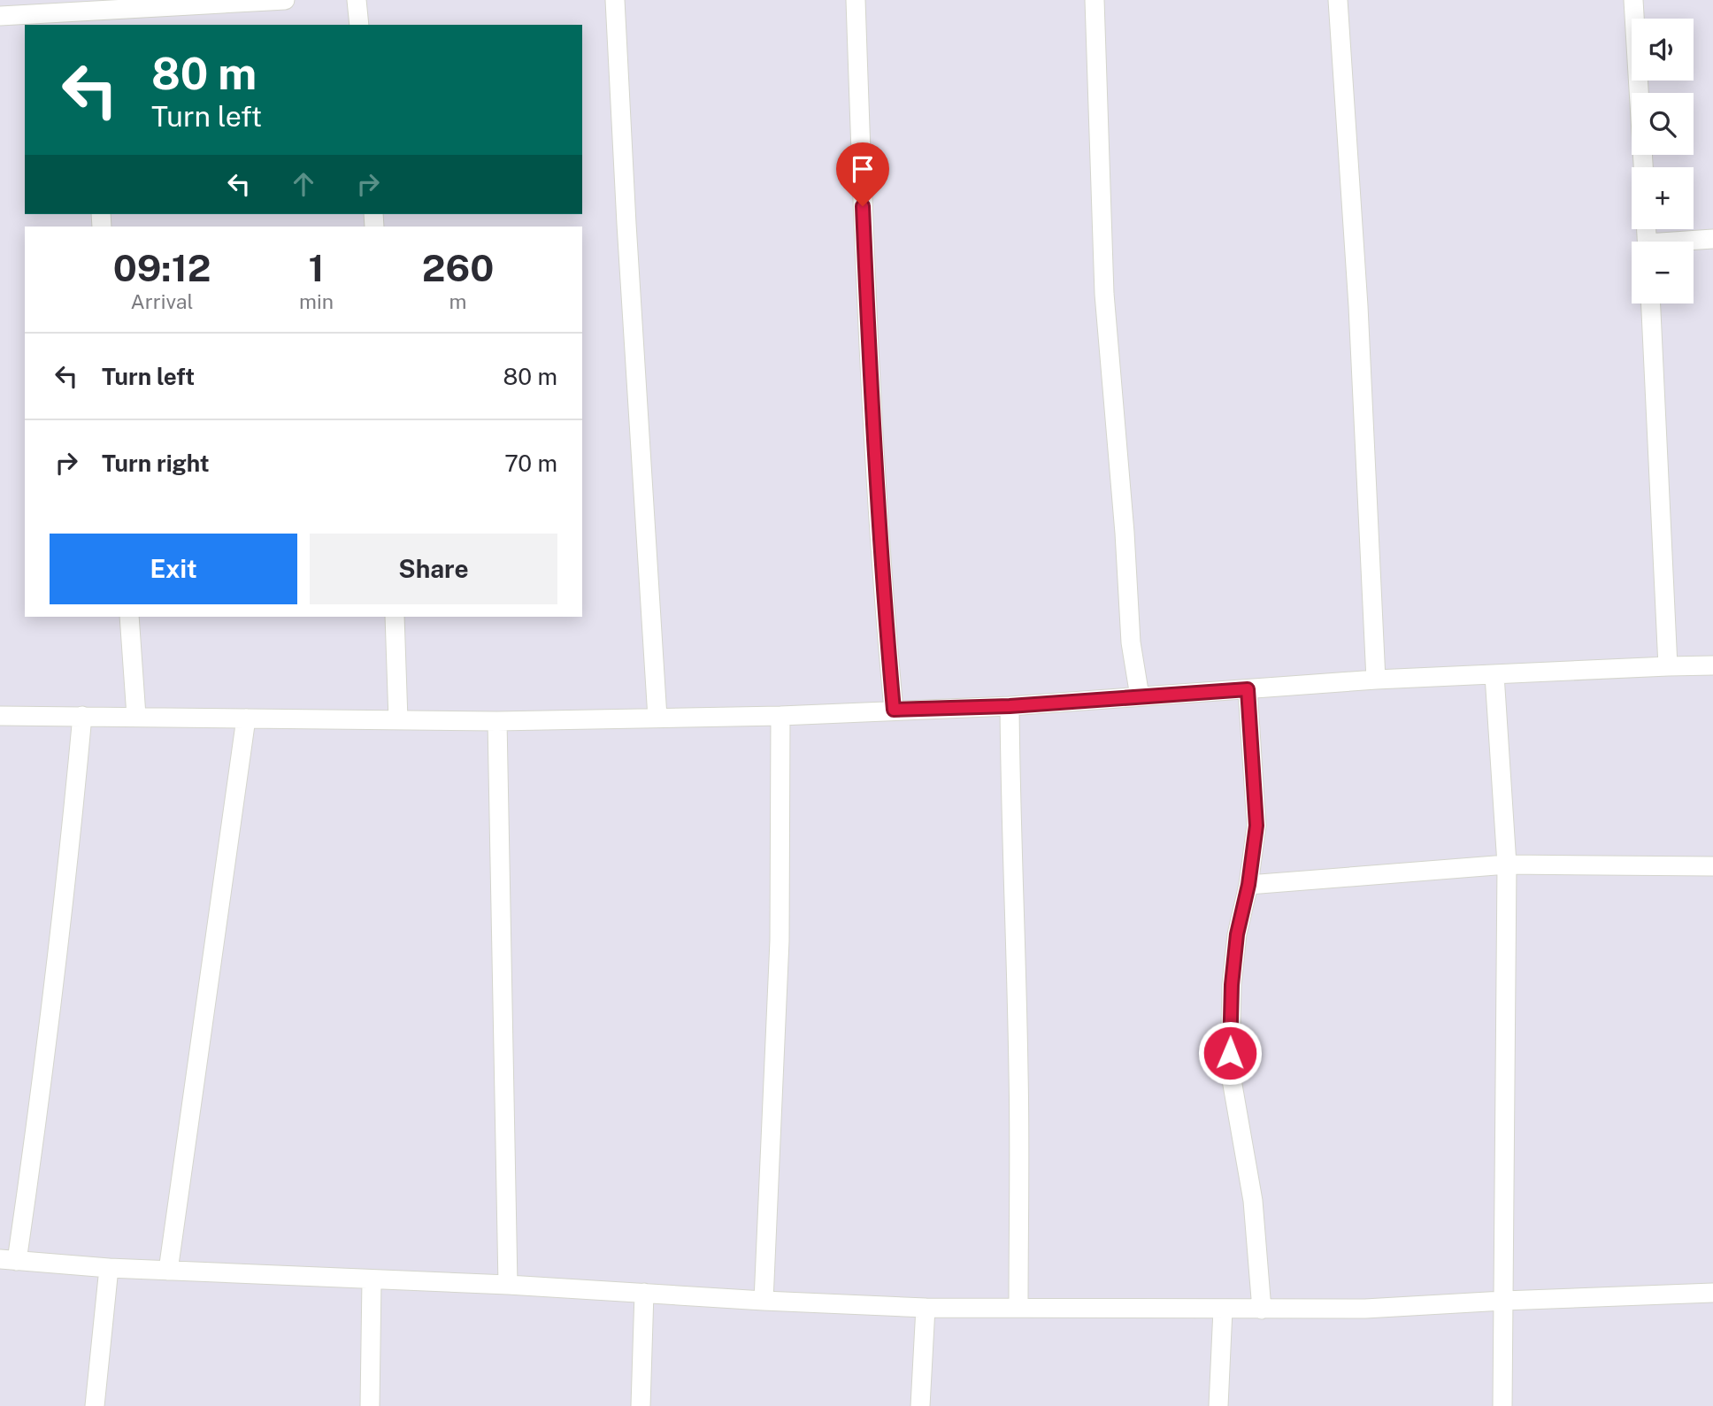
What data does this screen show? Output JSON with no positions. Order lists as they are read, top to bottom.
{
  "page": {
    "map_buttons": ["+", "−"],
    "turn": ["80 m", "Turn left"],
    "eta": [
      "09:12",
      "Arrival",
      "1",
      "min",
      "260",
      "m"
    ],
    "list": [
      {
        "name": "Turn left",
        "value": "80 m"
      },
      {
        "name": "Turn right",
        "value": "70 m"
      }
    ],
    "buttons": ["Exit", "Share"]
  }
}
